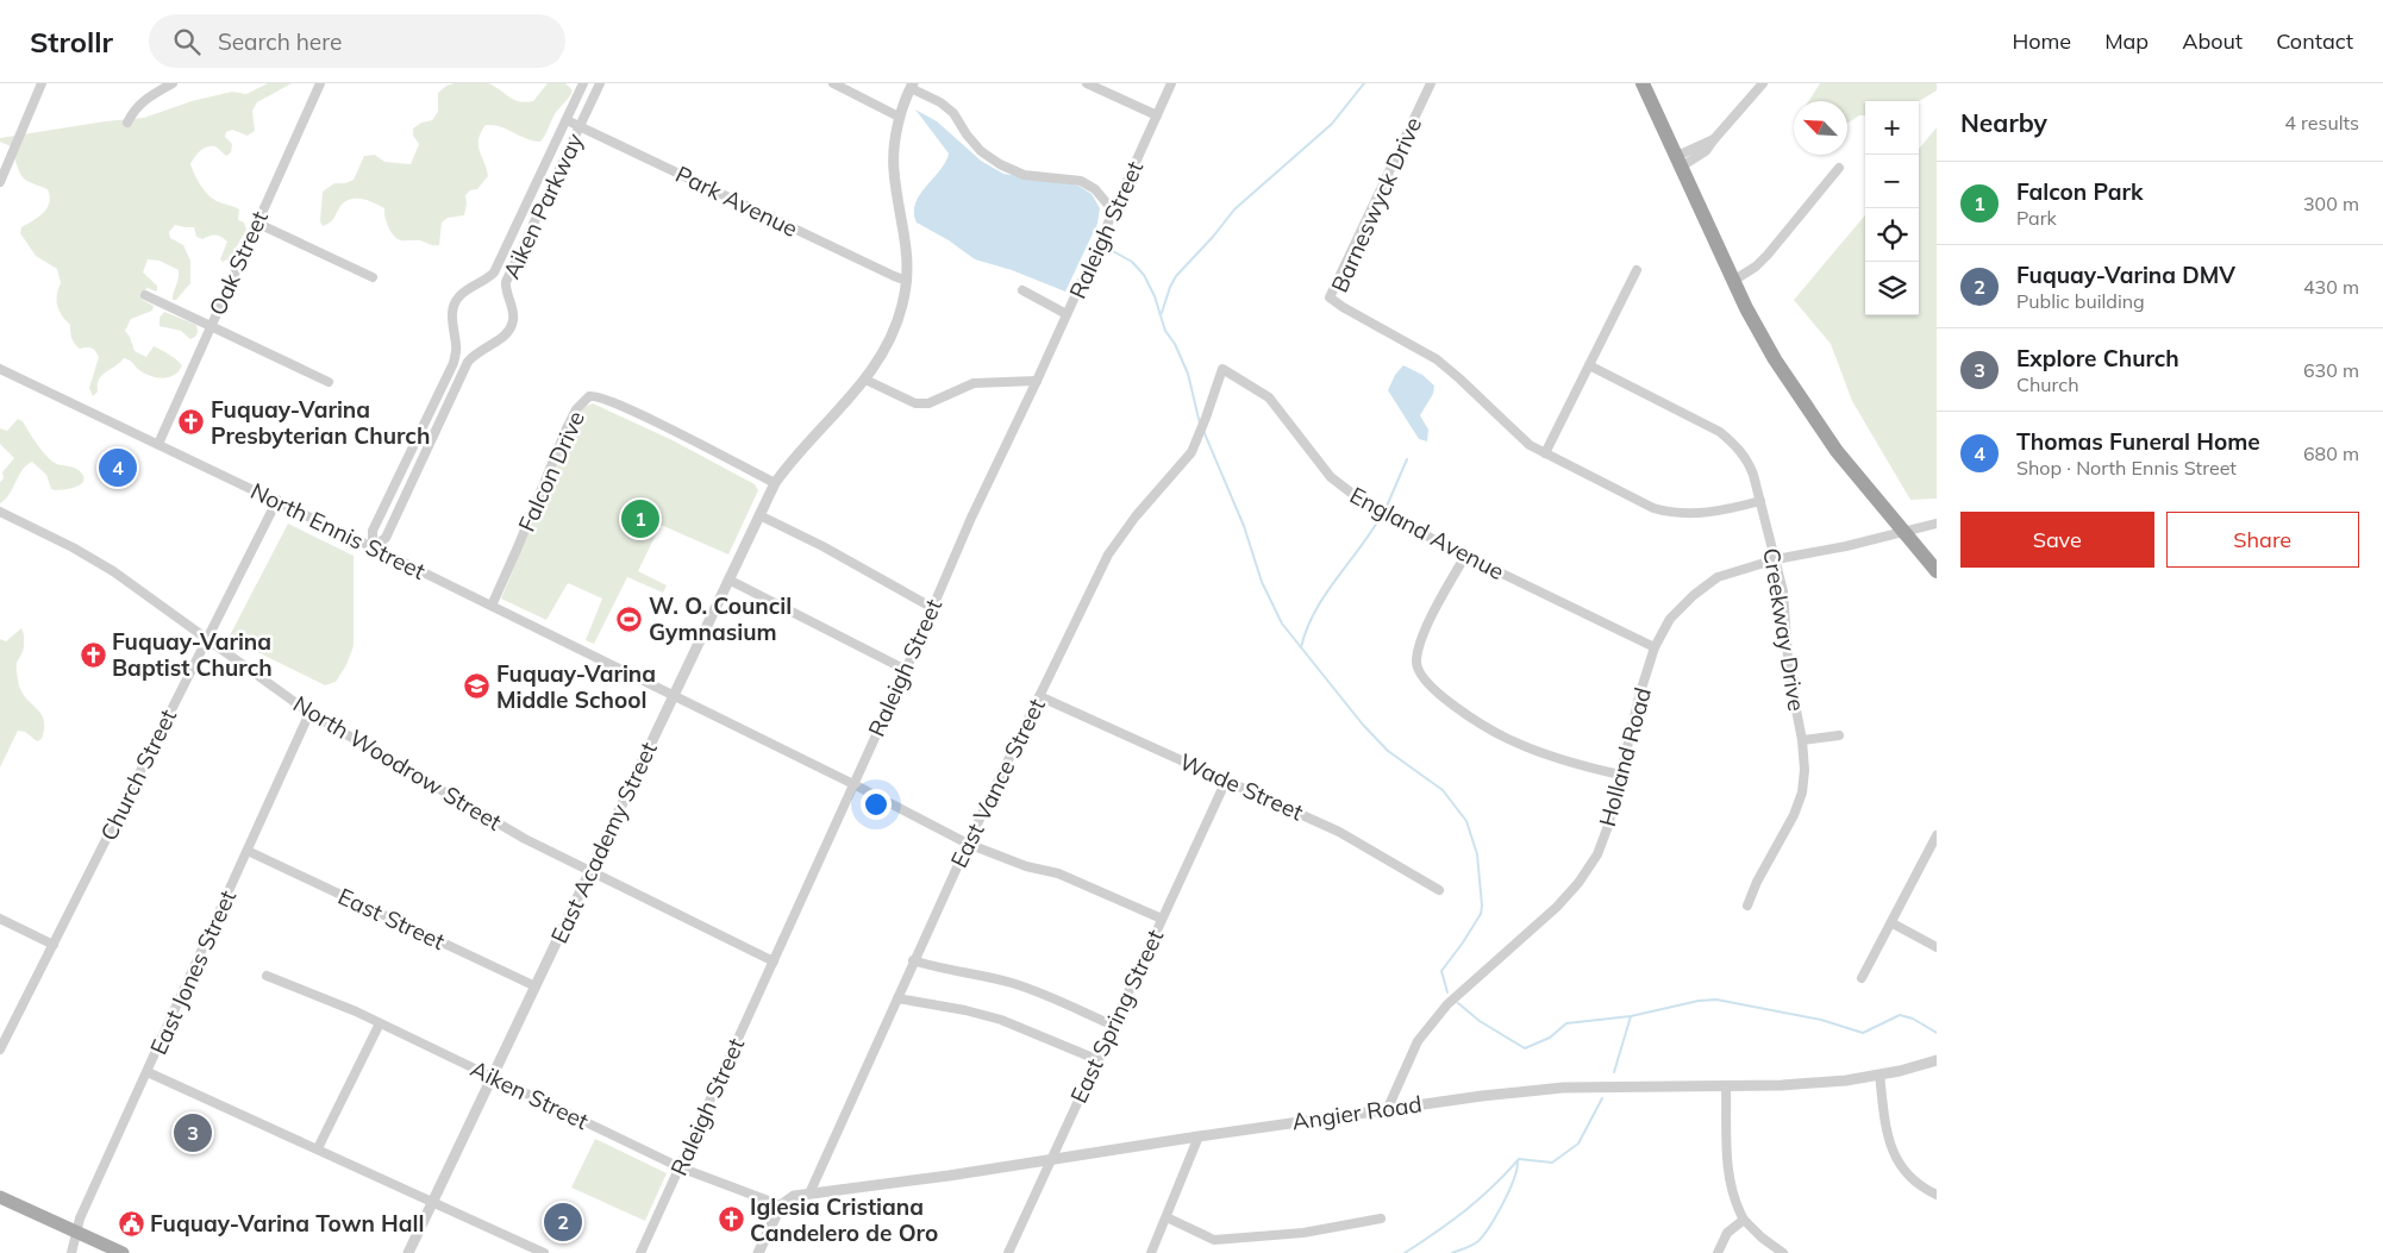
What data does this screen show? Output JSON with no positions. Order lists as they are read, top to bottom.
{
  "streets": {
    "street": [
      "Park Avenue",
      "Barneswyck Drive",
      "Aiken Parkway",
      "Raleigh Street",
      "Oak Street",
      "Falcon Drive",
      "North Ennis Street",
      "England Avenue",
      "Creekway Drive",
      "Holland Road",
      "North Woodrow Street",
      "Church Street",
      "East Vance Street",
      "Wade Street",
      "East Academy Street",
      "East Street",
      "East Jones Street",
      "East Spring Street",
      "Aiken Street",
      "Angier Road"
    ]
  },
  "crossings": [
    ["Park Avenue", "Aiken Parkway"],
    ["Park Avenue", "East Academy Street"],
    ["Barneswyck Drive", "Creekway Drive"],
    ["Aiken Parkway", "North Ennis Street"],
    ["Raleigh Street", "North Ennis Street"],
    ["Raleigh Street", "North Woodrow Street"],
    ["Raleigh Street", "Aiken Street"],
    ["Oak Street", "North Ennis Street"],
    ["Falcon Drive", "North Ennis Street"],
    ["Falcon Drive", "East Academy Street"],
    ["North Ennis Street", "Church Street"],
    ["North Ennis Street", "East Vance Street"],
    ["North Ennis Street", "East Academy Street"],
    ["North Ennis Street", "East Spring Street"],
    ["England Avenue", "Holland Road"],
    ["England Avenue", "East Vance Street"],
    ["Creekway Drive", "Holland Road"],
    ["Holland Road", "Angier Road"],
    ["North Woodrow Street", "Church Street"],
    ["North Woodrow Street", "East Academy Street"],
    ["North Woodrow Street", "East Jones Street"],
    ["East Vance Street", "Wade Street"],
    ["East Vance Street", "Angier Road"],
    ["Wade Street", "East Spring Street"],
    ["East Academy Street", "East Street"],
    ["East Academy Street", "Aiken Street"],
    ["East Street", "East Jones Street"],
    ["East Spring Street", "Angier Road"],
    ["Aiken Street", "Angier Road"]
  ],
  "places": {
    "church": ["Fuquay-Varina Presbyterian Church", "Fuquay-Varina Baptist Church", "Iglesia Cristiana Candelero de Oro"],
    "sports": ["W. O. Council Gymnasium"],
    "school or university": ["Fuquay-Varina Middle School"],
    "public building": ["Fuquay-Varina Town Hall"]
  },
  "north": "top left",
  "page": {
    "header": "Strollr",
    "search": "Search here",
    "nav": [
      "Home",
      "Map",
      "About",
      "Contact"
    ],
    "heading": ["Nearby", "4 results"],
    "map_buttons": ["+", "−"],
    "list": [
      {
        "mark": "1",
        "name": "Falcon Park",
        "note": "Park",
        "value": "300 m"
      },
      {
        "mark": "2",
        "name": "Fuquay-Varina DMV",
        "note": "Public building",
        "value": "430 m"
      },
      {
        "mark": "3",
        "name": "Explore Church",
        "note": "Church",
        "value": "630 m"
      },
      {
        "mark": "4",
        "name": "Thomas Funeral Home",
        "note": "Shop · North Ennis Street",
        "value": "680 m"
      }
    ],
    "pins": [
      "4",
      "1",
      "3",
      "2"
    ],
    "buttons": ["Save", "Share"]
  }
}
